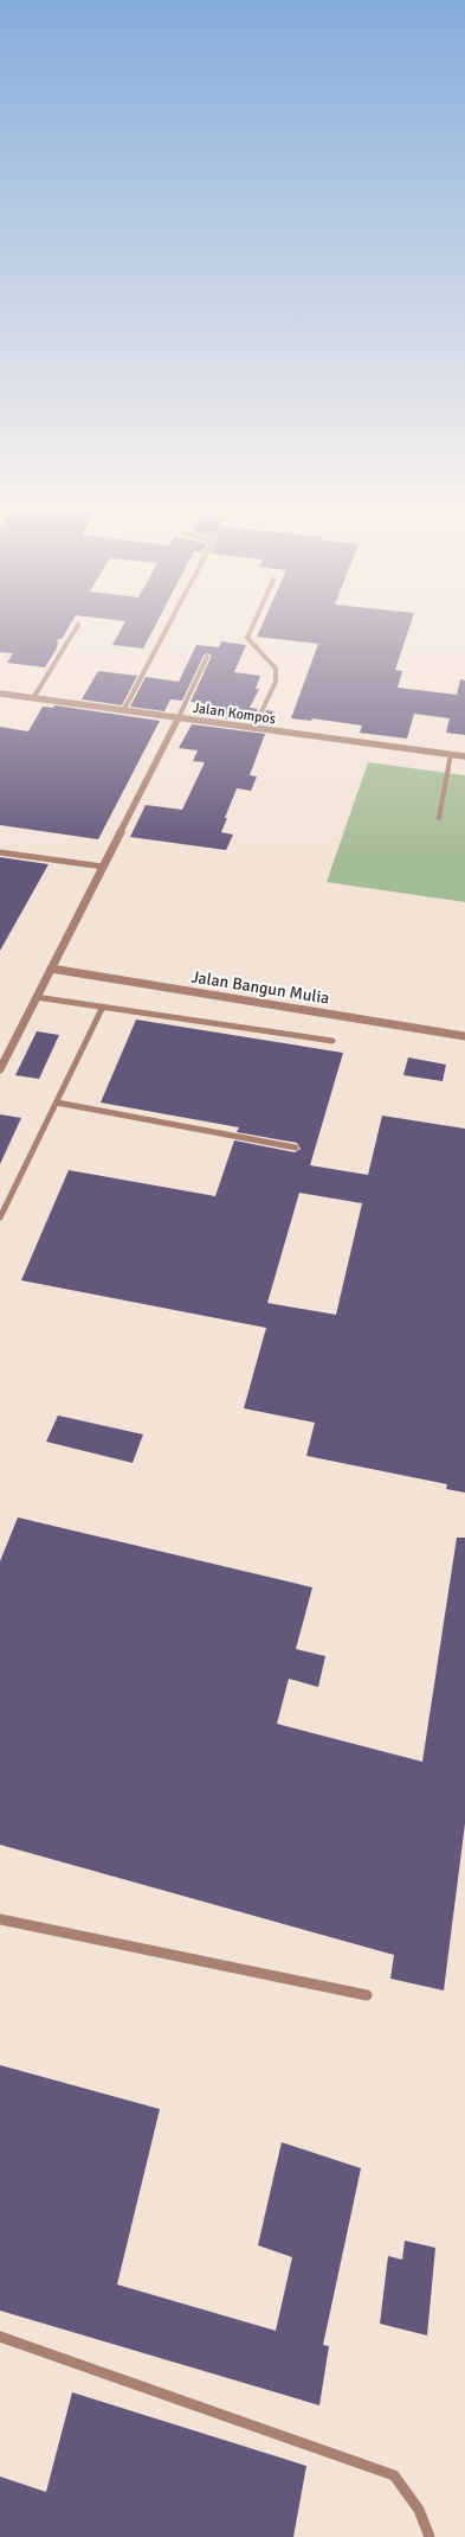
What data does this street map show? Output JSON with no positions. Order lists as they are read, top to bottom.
{
  "streets": {
    "street": ["Jalan Kompos", "Jalan Bangun Mulia"]
  }
}
